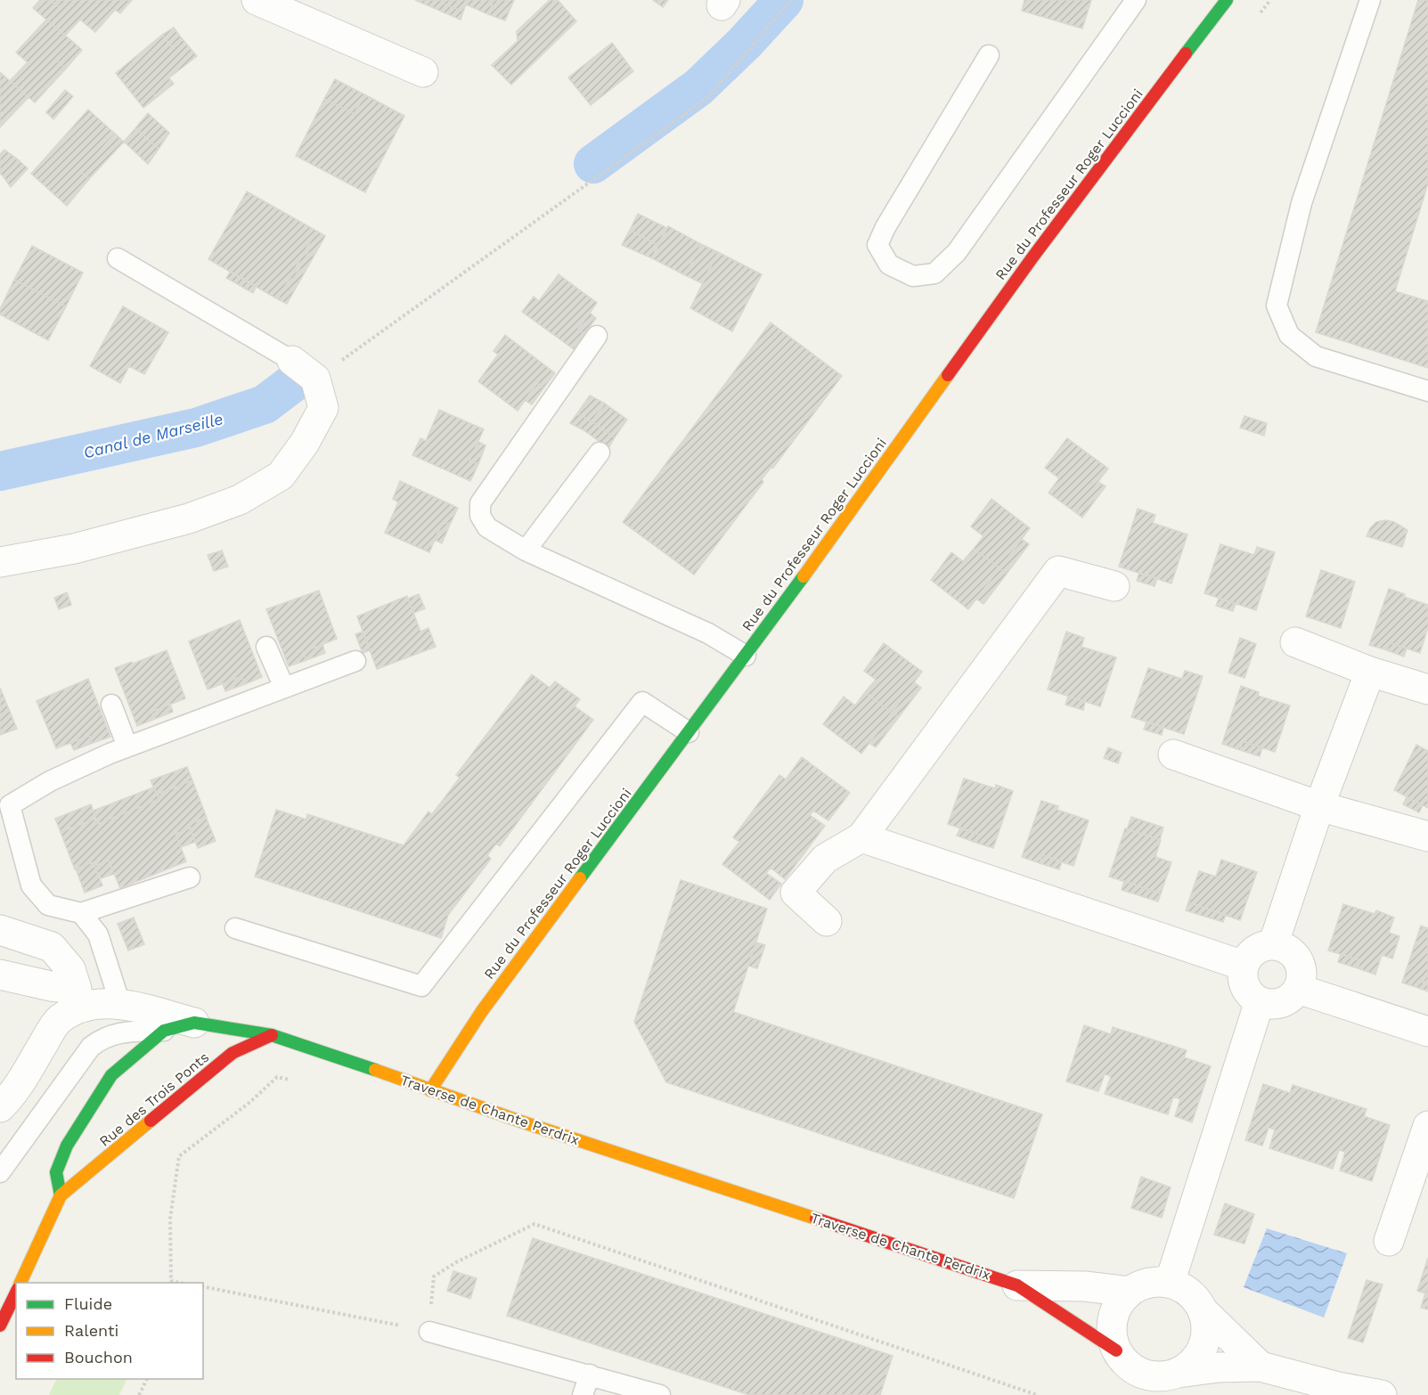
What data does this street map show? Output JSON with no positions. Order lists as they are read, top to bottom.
{
  "streets": {
    "street": ["Rue du Professeur Roger Luccioni", "Rue des Trois Ponts", "Traverse de Chante Perdrix"]
  },
  "crossings": [
    ["Rue du Professeur Roger Luccioni", "Traverse de Chante Perdrix"],
    ["Rue des Trois Ponts", "Traverse de Chante Perdrix"]
  ],
  "water": ["Canal de Marseille"],
  "legend": ["Fluide", "Ralenti", "Bouchon"]
}
